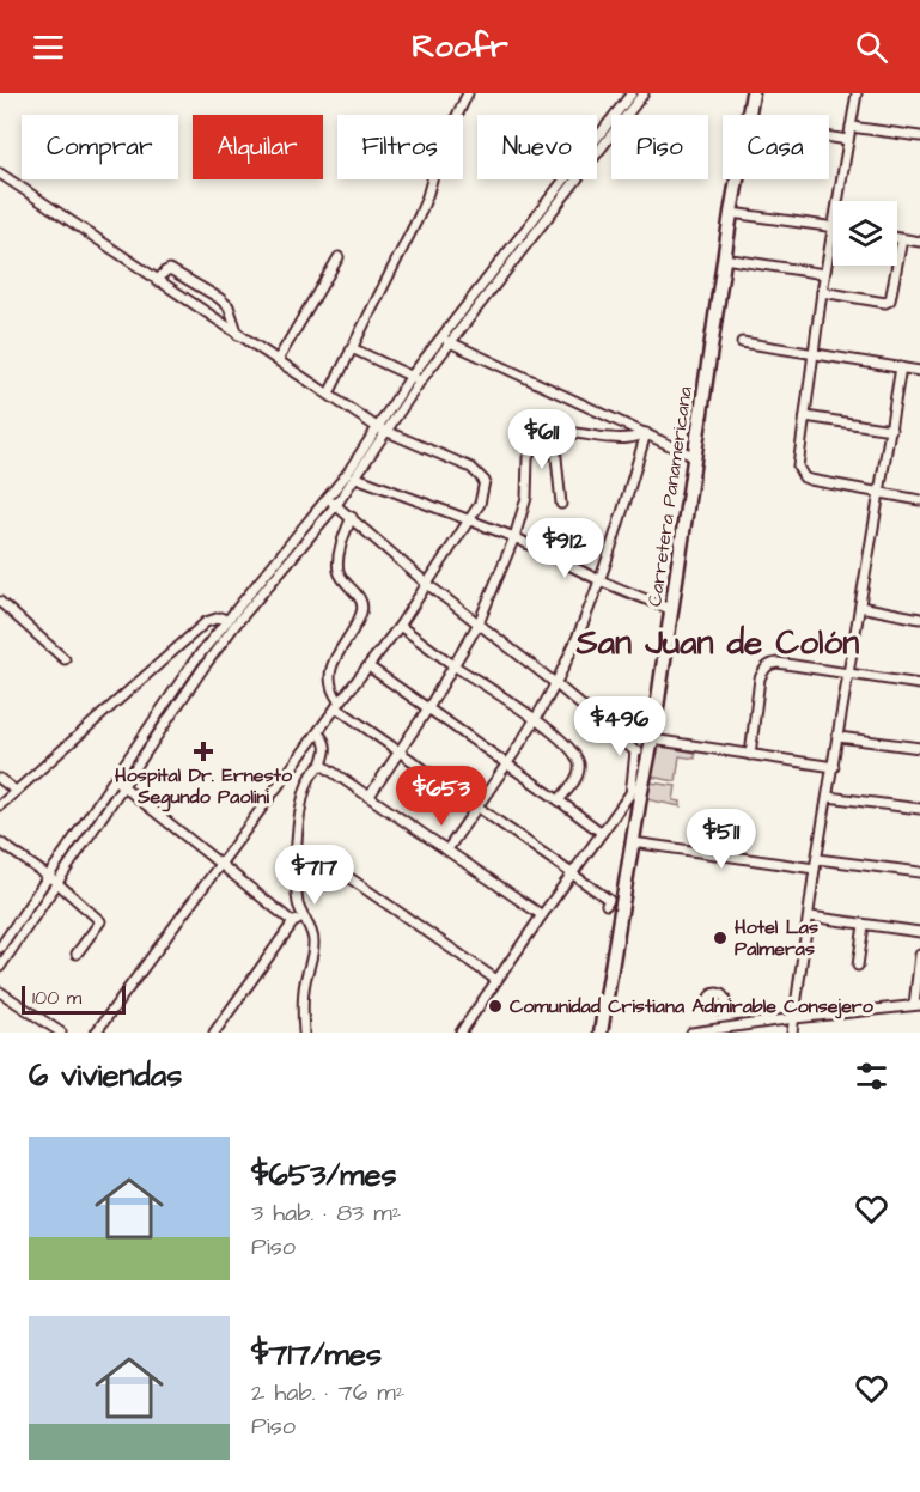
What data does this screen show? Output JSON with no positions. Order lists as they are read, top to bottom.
{
  "streets": {
    "main road": ["Carretera Panamericana"]
  },
  "districts": ["San Juan de Colón"],
  "places": {
    "health": ["Hospital Dr. Ernesto Segundo Paolini"],
    "other": ["Hotel Las Palmeras", "Comunidad Cristiana Admirable Consejero"]
  },
  "scale_bar": "100 m",
  "page": {
    "header": "Roofr",
    "chip": [
      "Comprar",
      "Alquilar",
      "Filtros",
      "Nuevo",
      "Piso",
      "Casa"
    ],
    "price": [
      "$611",
      "$912",
      "$496",
      "$653",
      "$511",
      "$717"
    ],
    "scale": "100 m",
    "heading": "6 viviendas",
    "list": [
      {
        "name": "$653/mes",
        "note": "3 hab. · 83 m² · Piso"
      },
      {
        "name": "$717/mes",
        "note": "2 hab. · 76 m² · Piso"
      }
    ]
  }
}
